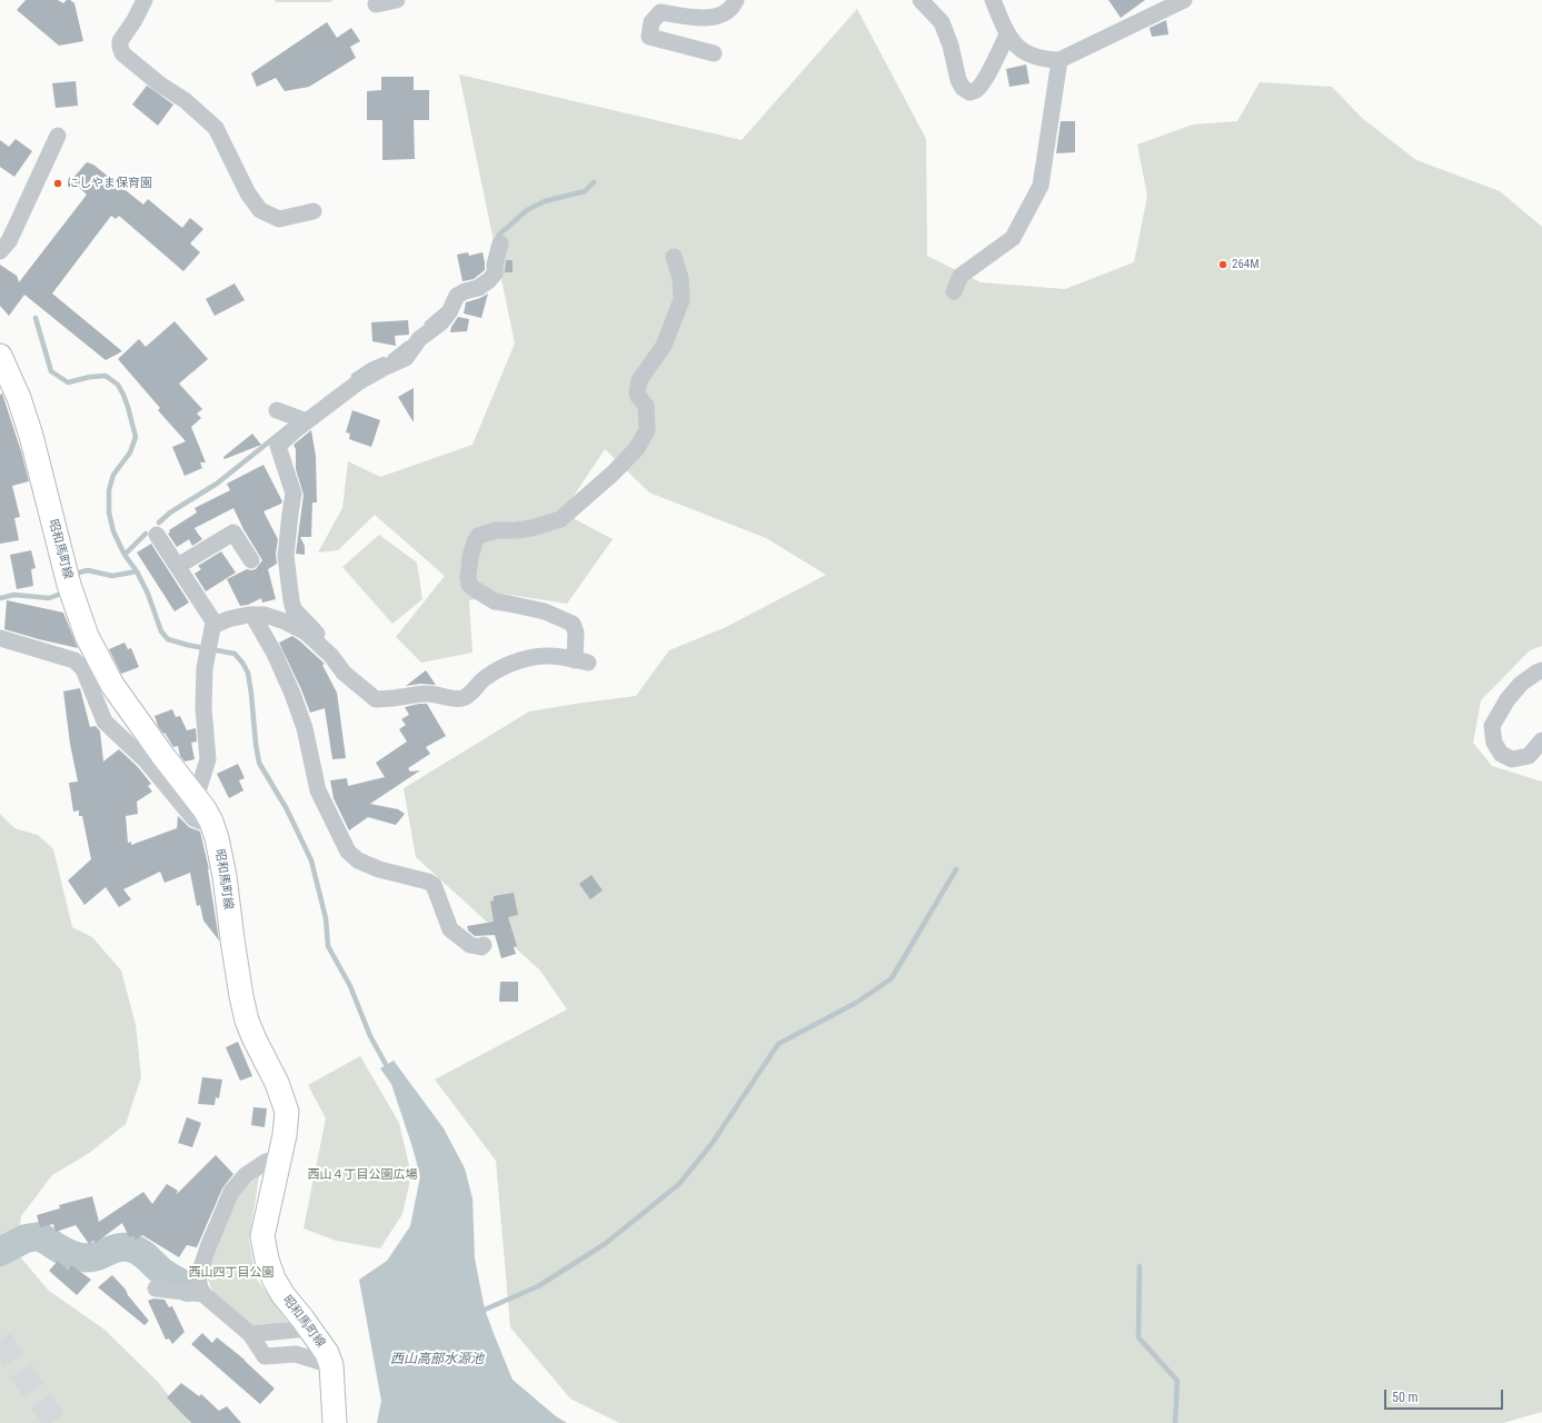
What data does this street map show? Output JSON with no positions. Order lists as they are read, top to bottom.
{
  "streets": {
    "main road": ["昭和馬町線"]
  },
  "water": ["西山高部水源池"],
  "parks": ["西山４丁目公園広場", "西山四丁目公園"],
  "places": ["にしやま保育園", "264M"],
  "scale_bar": "50 m"
}
